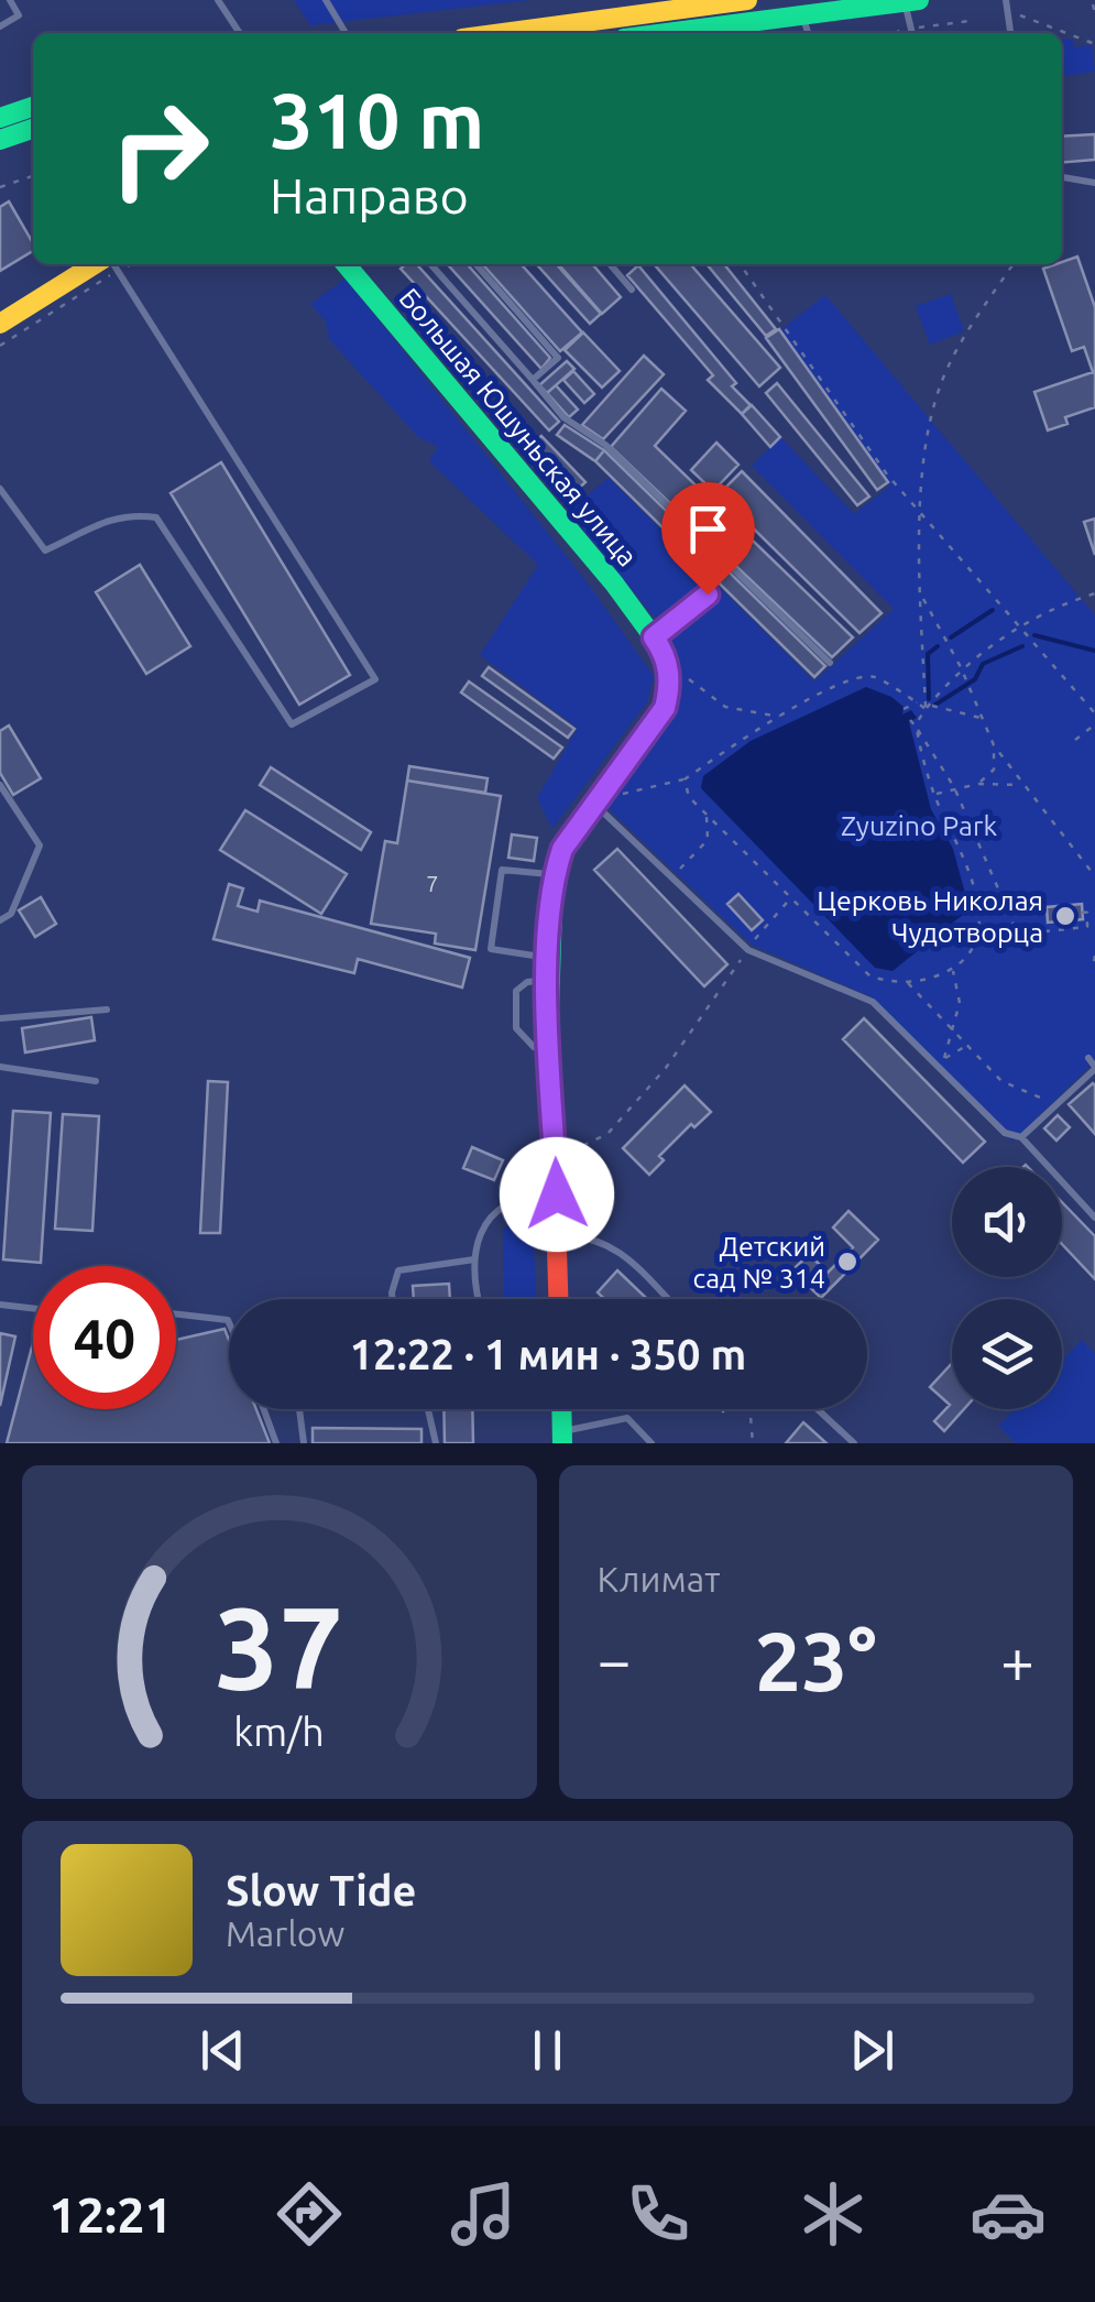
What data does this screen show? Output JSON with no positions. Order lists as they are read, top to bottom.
{
  "streets": {
    "street": ["Большая Юшуньская улица"]
  },
  "parks": ["Zyuzino Park"],
  "places": ["Церковь Николая Чудотворца", "Детский сад № 314"],
  "house_numbers": ["7"],
  "page": {
    "turn": ["310 m", "Направо"],
    "limit": "40",
    "trip": "12:22 · 1 мин · 350 m",
    "tile": "Климат",
    "heat": ["−", "23°", "+"],
    "song": ["Slow Tide", "Marlow"],
    "tabs": "12:21",
    "gauge": ["37", "km/h"]
  }
}
